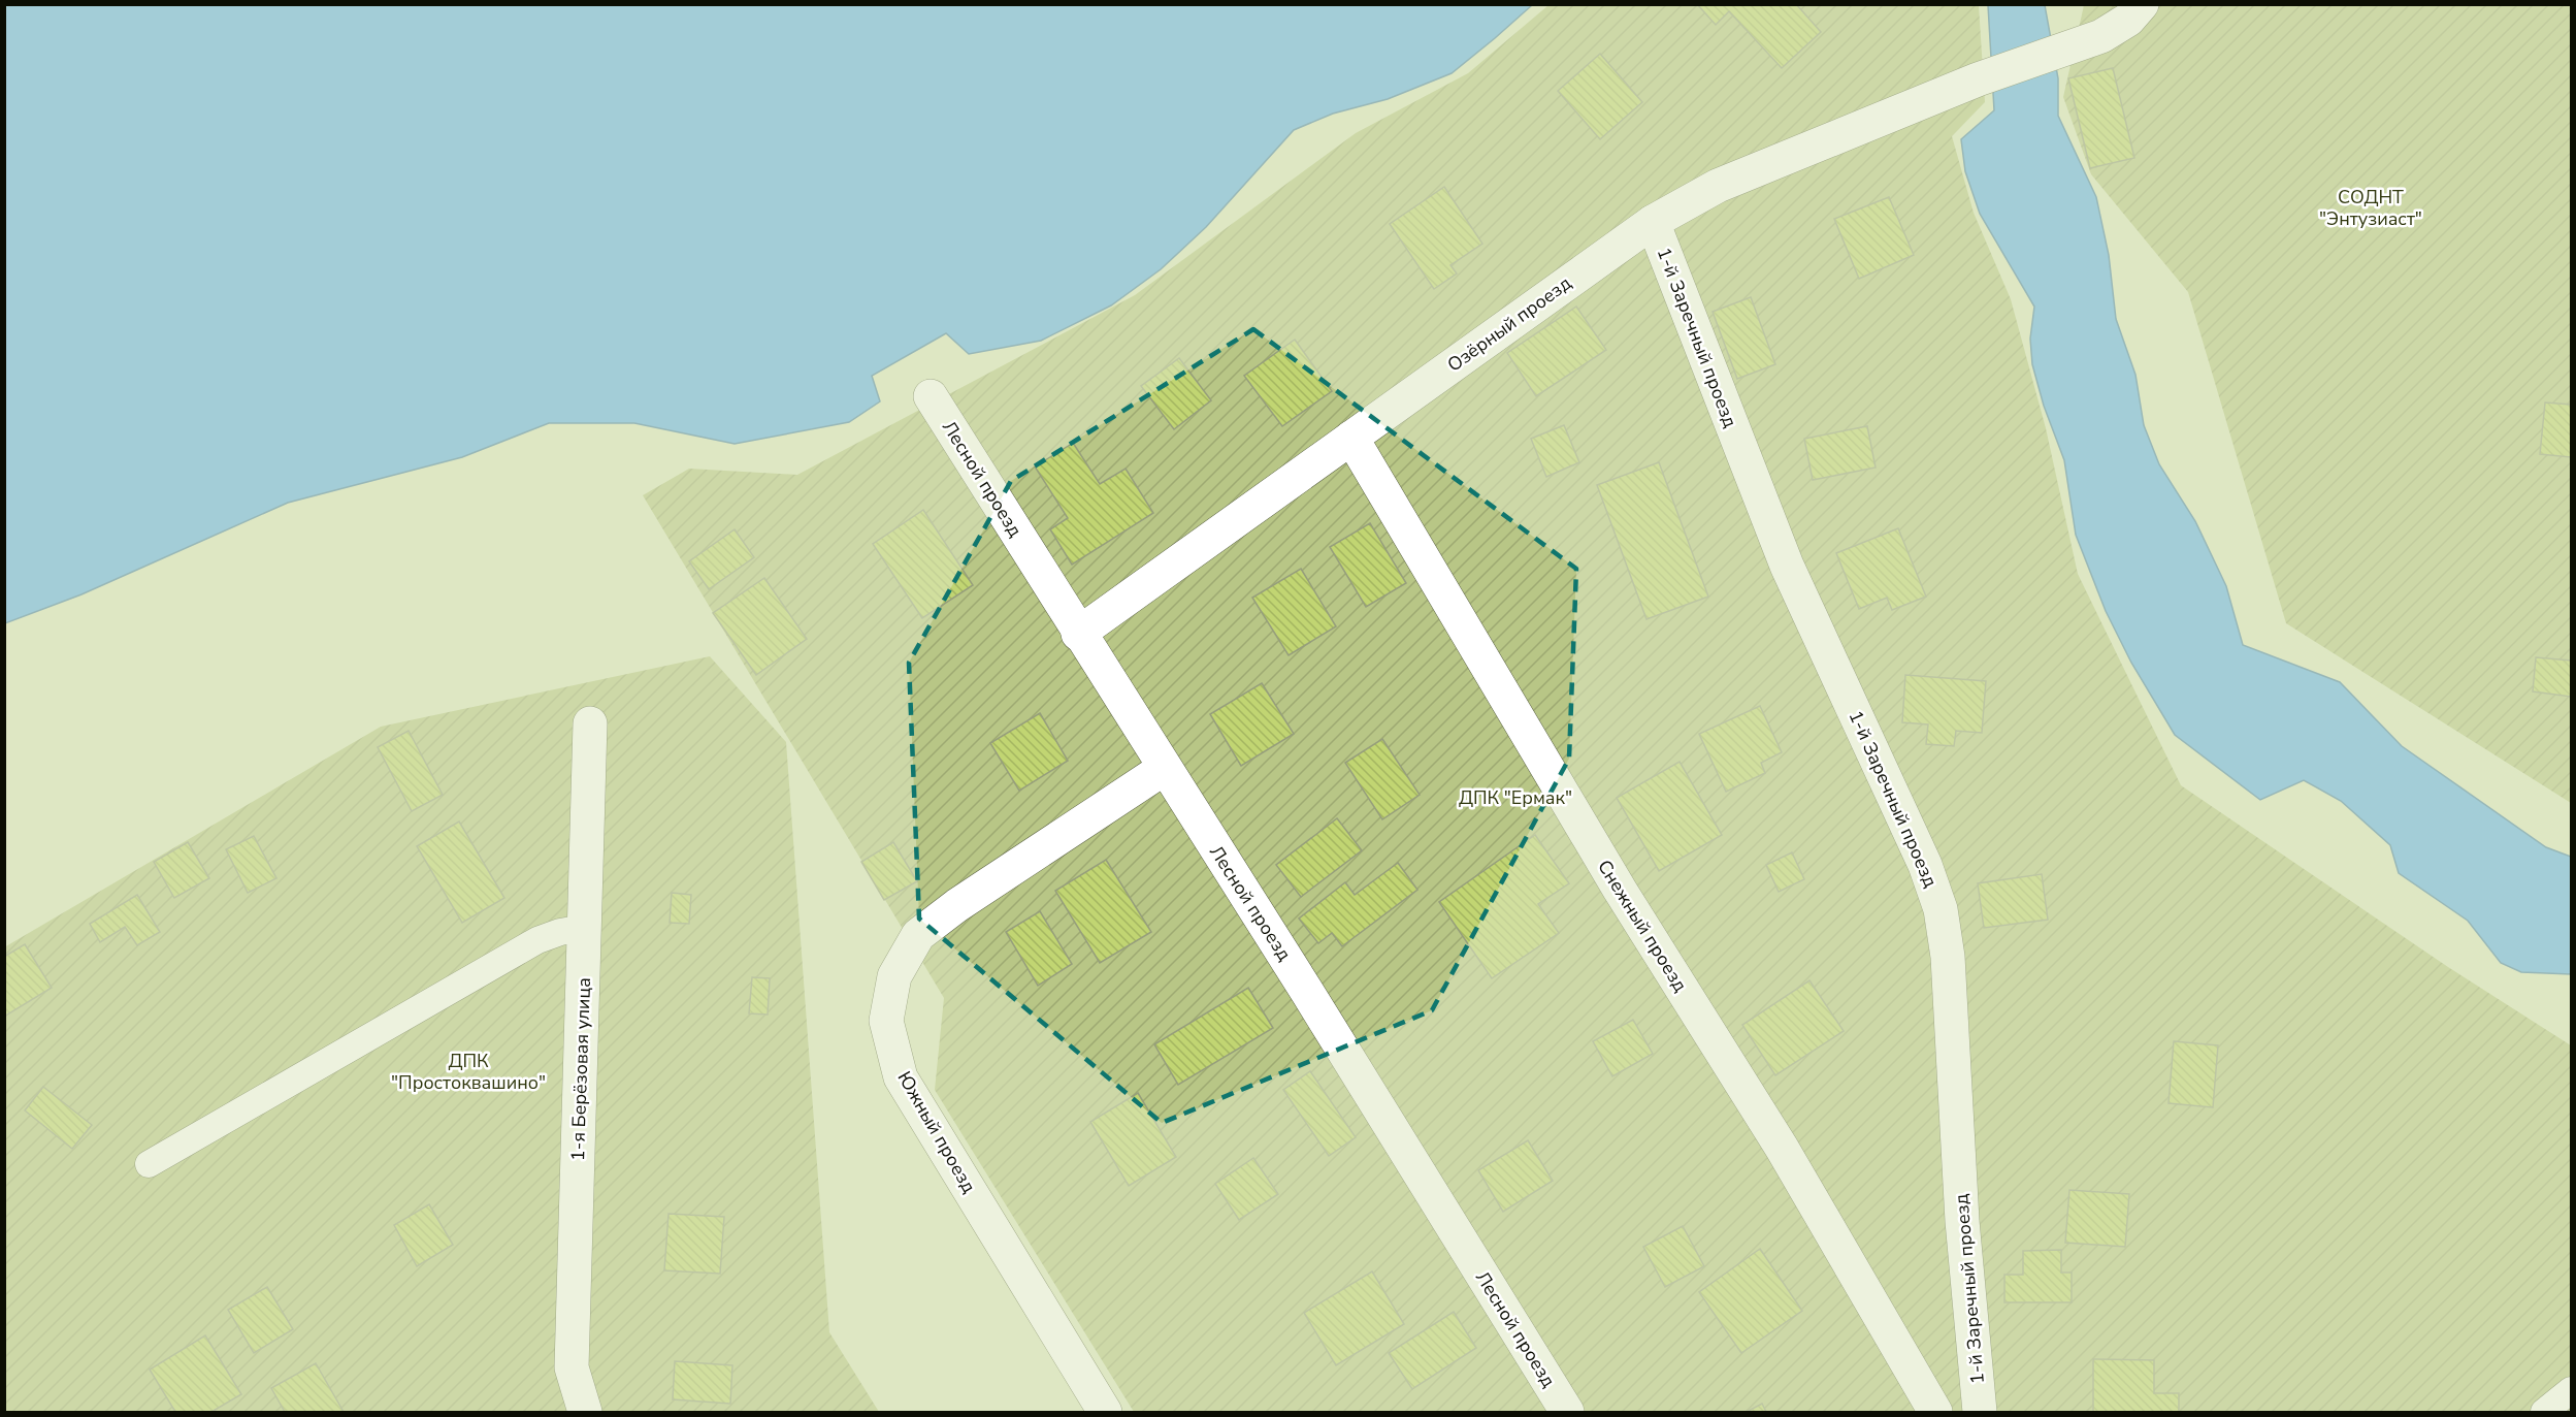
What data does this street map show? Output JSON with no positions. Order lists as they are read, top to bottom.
{
  "streets": {
    "street": [
      "Озёрный проезд",
      "1-й Заречный проезд",
      "Лесной проезд",
      "Снежный проезд",
      "1-я Берёзовая улица",
      "Южный проезд"
    ]
  },
  "crossings": [
    ["Озёрный проезд", "1-й Заречный проезд"],
    ["Озёрный проезд", "Лесной проезд"],
    ["Озёрный проезд", "Снежный проезд"],
    ["Лесной проезд", "Южный проезд"]
  ],
  "parks": ["СОДНТ \"Энтузиаст\"", "ДПК \"Ермак\"", "ДПК \"Простоквашино\""]
}
